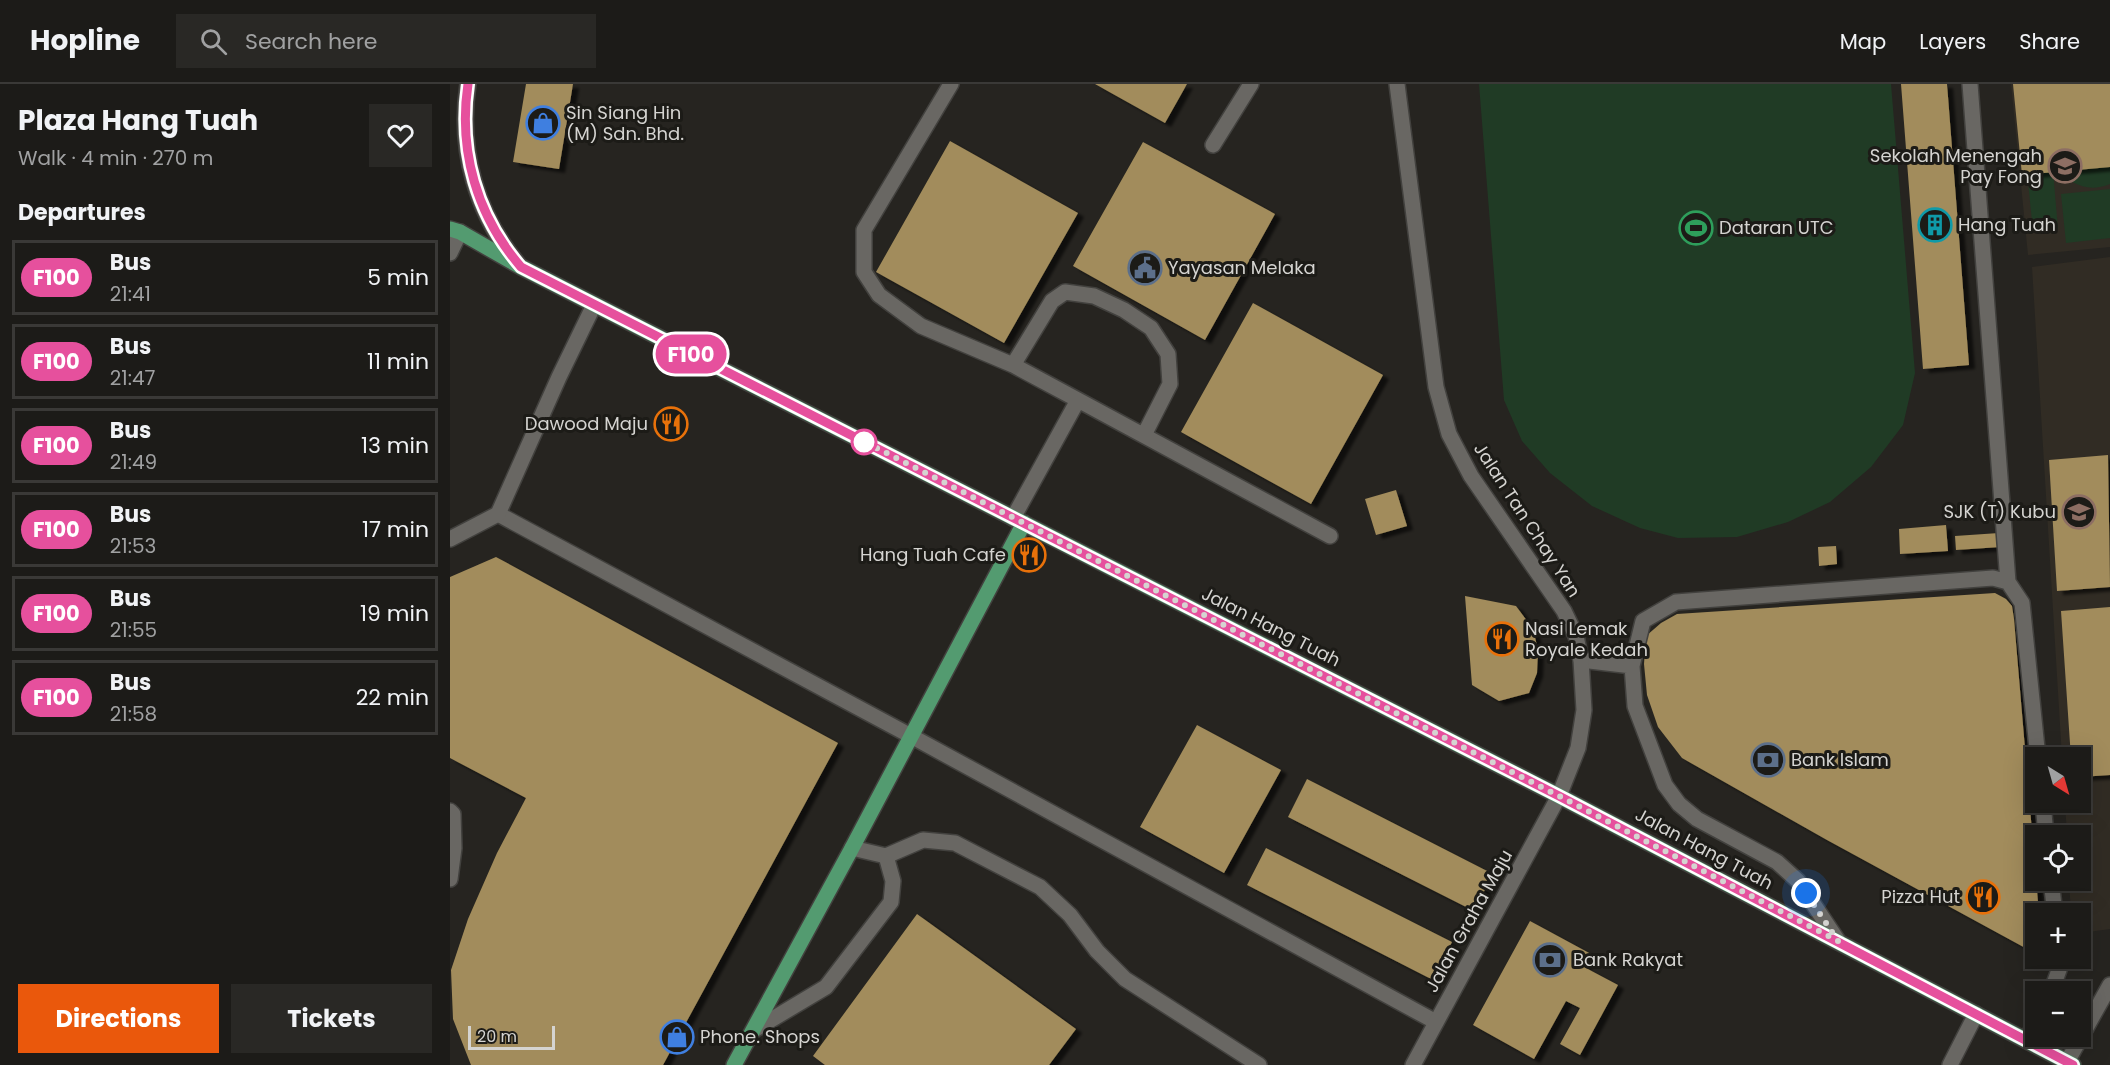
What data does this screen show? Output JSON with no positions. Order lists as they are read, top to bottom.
{
  "streets": {
    "main road": ["Jalan Hang Tuah"],
    "street": ["Jalan Tan Chay Yan", "Jalan Graha Maju"]
  },
  "crossings": [
    ["Jalan Tan Chay Yan", "Jalan Hang Tuah"],
    ["Jalan Tan Chay Yan", "Jalan Graha Maju"],
    ["Jalan Hang Tuah", "Jalan Graha Maju"]
  ],
  "places": {
    "shop": ["Sin Siang Hin (M) Sdn. Bhd.", "Phone. Shops"],
    "school or university": ["Sekolah Menengah Pay Fong", "SJK (T) Kubu"],
    "building": ["Hang Tuah"],
    "sports": ["Dataran UTC"],
    "public building": ["Yayasan Melaka"],
    "restaurant": [
      "Dawood Maju",
      "Hang Tuah Cafe",
      "Nasi Lemak Royale Kedah",
      "Pizza Hut"
    ],
    "bank": ["Bank Islam", "Bank Rakyat"]
  },
  "lines": ["bus line F100"],
  "scale_bar": "20 m",
  "north": "bottom right",
  "page": {
    "header": "Hopline",
    "search": "Search here",
    "nav": ["Map", "Layers", "Share"],
    "heading": [
      ["Plaza Hang Tuah", "Walk · 4 min · 270 m"],
      "Departures"
    ],
    "on_map": "F100",
    "list": [
      {
        "mark": "F100",
        "name": "Bus",
        "note": "21:41",
        "value": "5 min"
      },
      {
        "mark": "F100",
        "name": "Bus",
        "note": "21:47",
        "value": "11 min"
      },
      {
        "mark": "F100",
        "name": "Bus",
        "note": "21:49",
        "value": "13 min"
      },
      {
        "mark": "F100",
        "name": "Bus",
        "note": "21:53",
        "value": "17 min"
      },
      {
        "mark": "F100",
        "name": "Bus",
        "note": "21:55",
        "value": "19 min"
      },
      {
        "mark": "F100",
        "name": "Bus",
        "note": "21:58",
        "value": "22 min"
      }
    ],
    "map_buttons": ["+", "−"],
    "buttons": ["Directions", "Tickets"],
    "scale": "20 m"
  }
}
